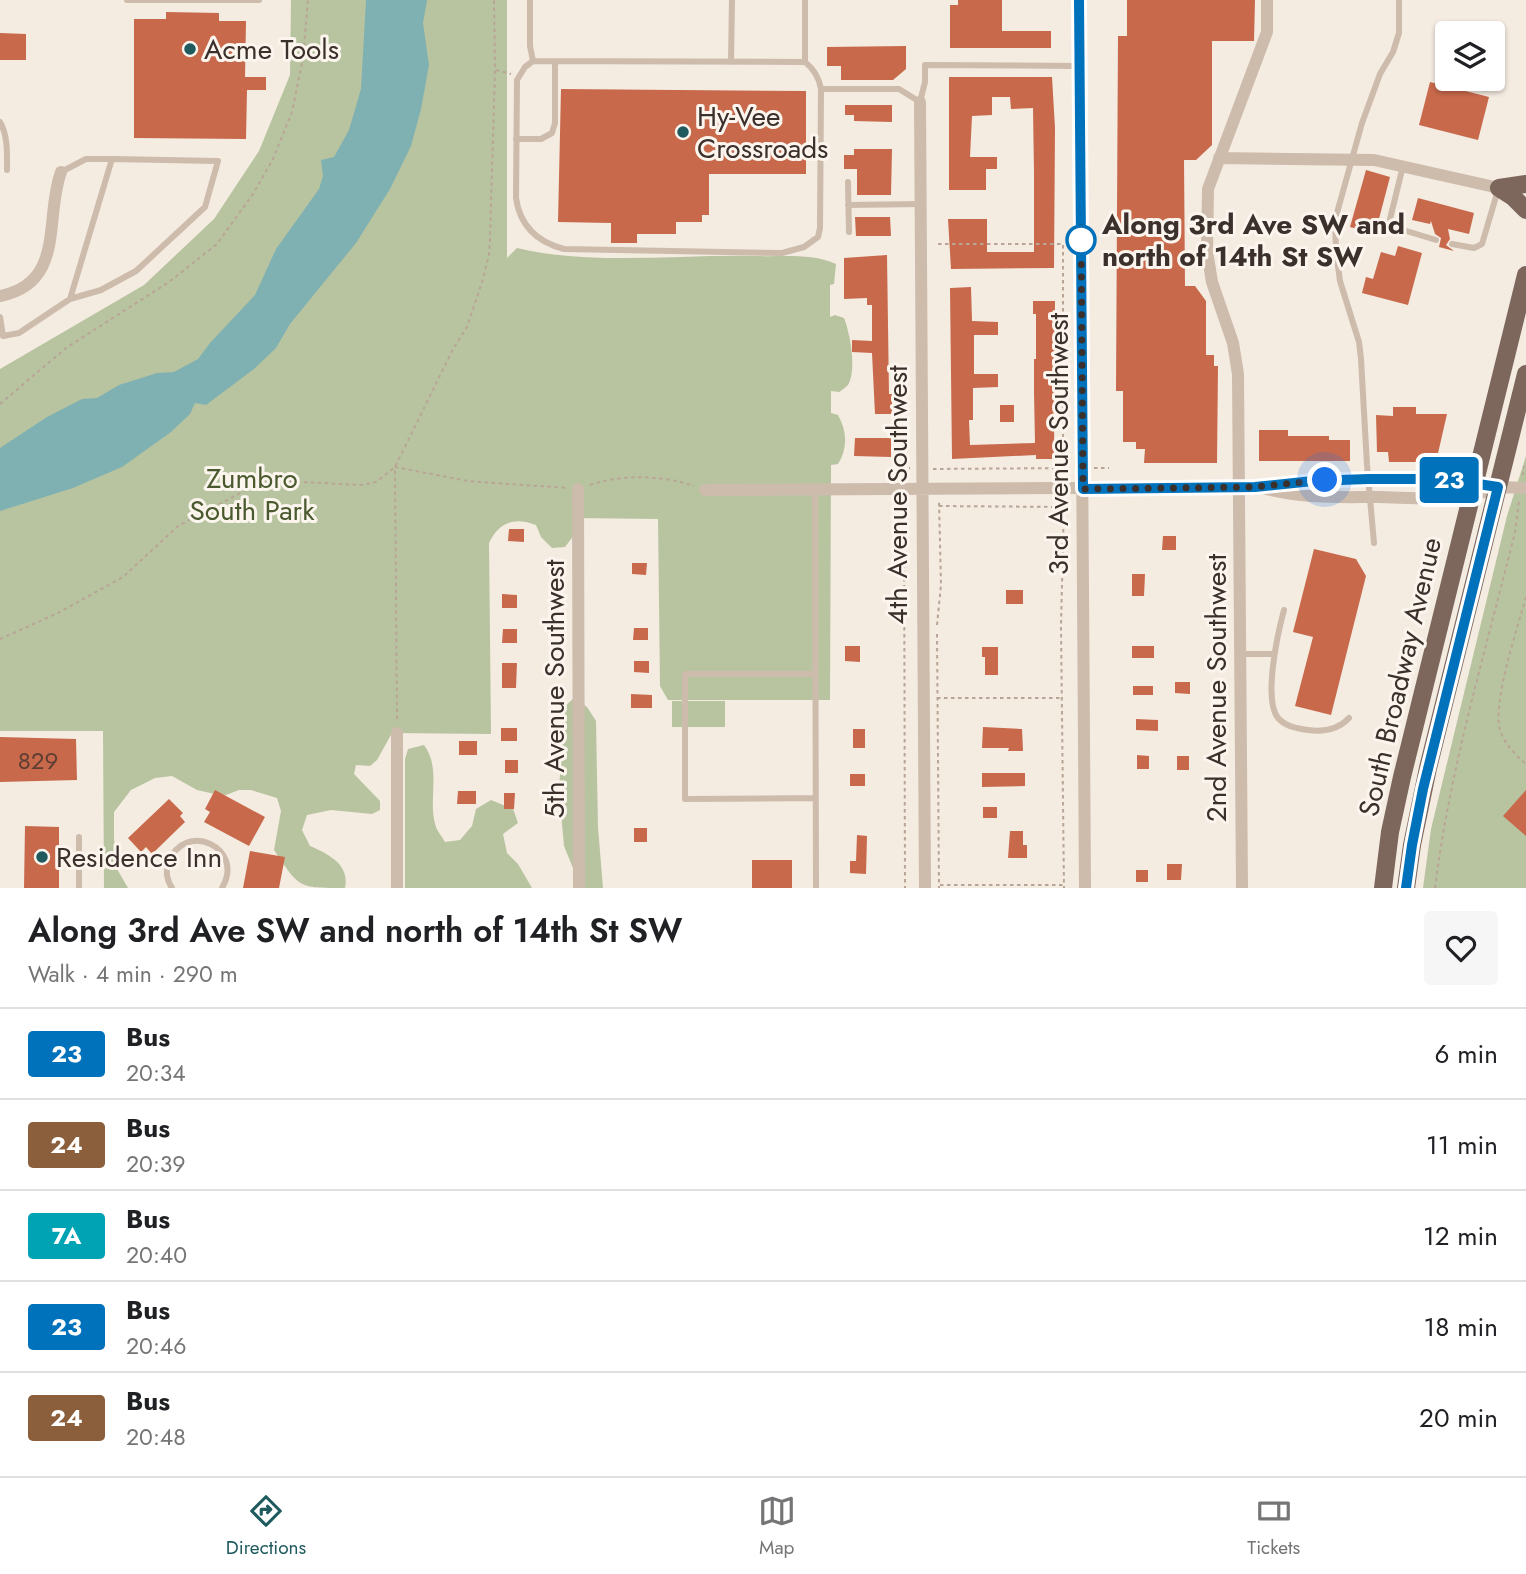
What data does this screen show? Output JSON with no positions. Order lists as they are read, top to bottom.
{
  "streets": {
    "main road": ["South Broadway Avenue"],
    "street": [
      "3rd Avenue Southwest",
      "4th Avenue Southwest",
      "2nd Avenue Southwest",
      "5th Avenue Southwest"
    ]
  },
  "parks": ["Zumbro South Park"],
  "places": [
    "Acme Tools",
    "Hy-Vee Crossroads",
    "Along 3rd Ave SW and north of 14th St SW",
    "Residence Inn"
  ],
  "lines": ["bus line 23"],
  "house_numbers": ["829"],
  "page": {
    "on_map": "23",
    "heading": ["Along 3rd Ave SW and north of 14th St SW", "Walk · 4 min · 290 m"],
    "list": [
      {
        "mark": "23",
        "name": "Bus",
        "note": "20:34",
        "value": "6 min"
      },
      {
        "mark": "24",
        "name": "Bus",
        "note": "20:39",
        "value": "11 min"
      },
      {
        "mark": "7A",
        "name": "Bus",
        "note": "20:40",
        "value": "12 min"
      },
      {
        "mark": "23",
        "name": "Bus",
        "note": "20:46",
        "value": "18 min"
      },
      {
        "mark": "24",
        "name": "Bus",
        "note": "20:48",
        "value": "20 min"
      }
    ],
    "tabs": ["Directions", "Map", "Tickets"]
  }
}
